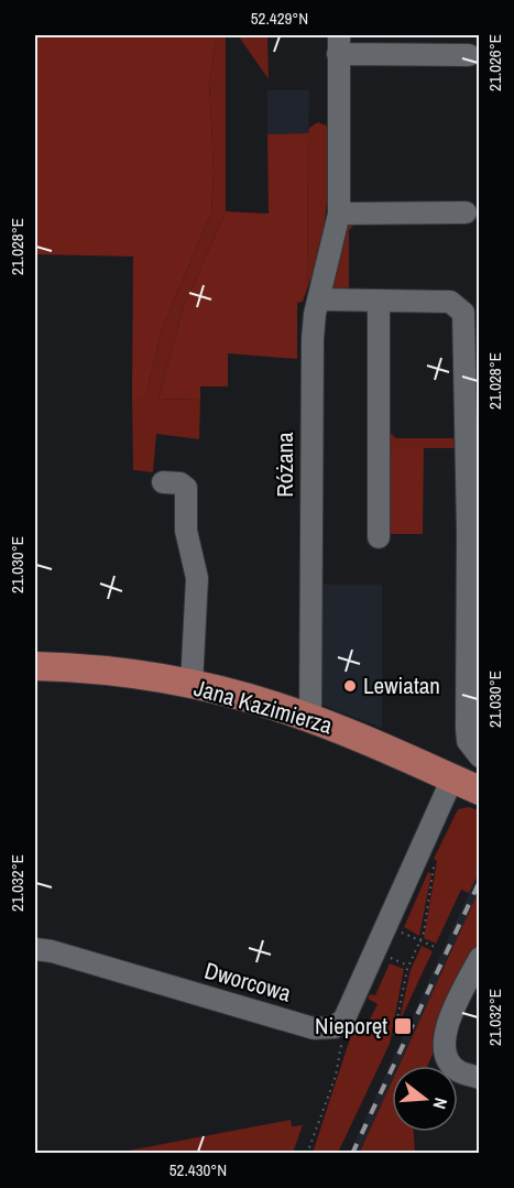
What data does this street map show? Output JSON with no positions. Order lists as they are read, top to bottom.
{
  "streets": {
    "main road": ["Jana Kazimierza"],
    "street": ["Różana", "Dworcowa"]
  },
  "crossings": [
    ["Różana", "Jana Kazimierza"]
  ],
  "places": {
    "other": ["Lewiatan"],
    "transit": ["Nieporęt"]
  },
  "north": "right",
  "coordinates": [
    "52.429°N",
    "21.026°E",
    "21.028°E",
    "21.030°E",
    "21.032°E",
    "52.430°N"
  ]
}
